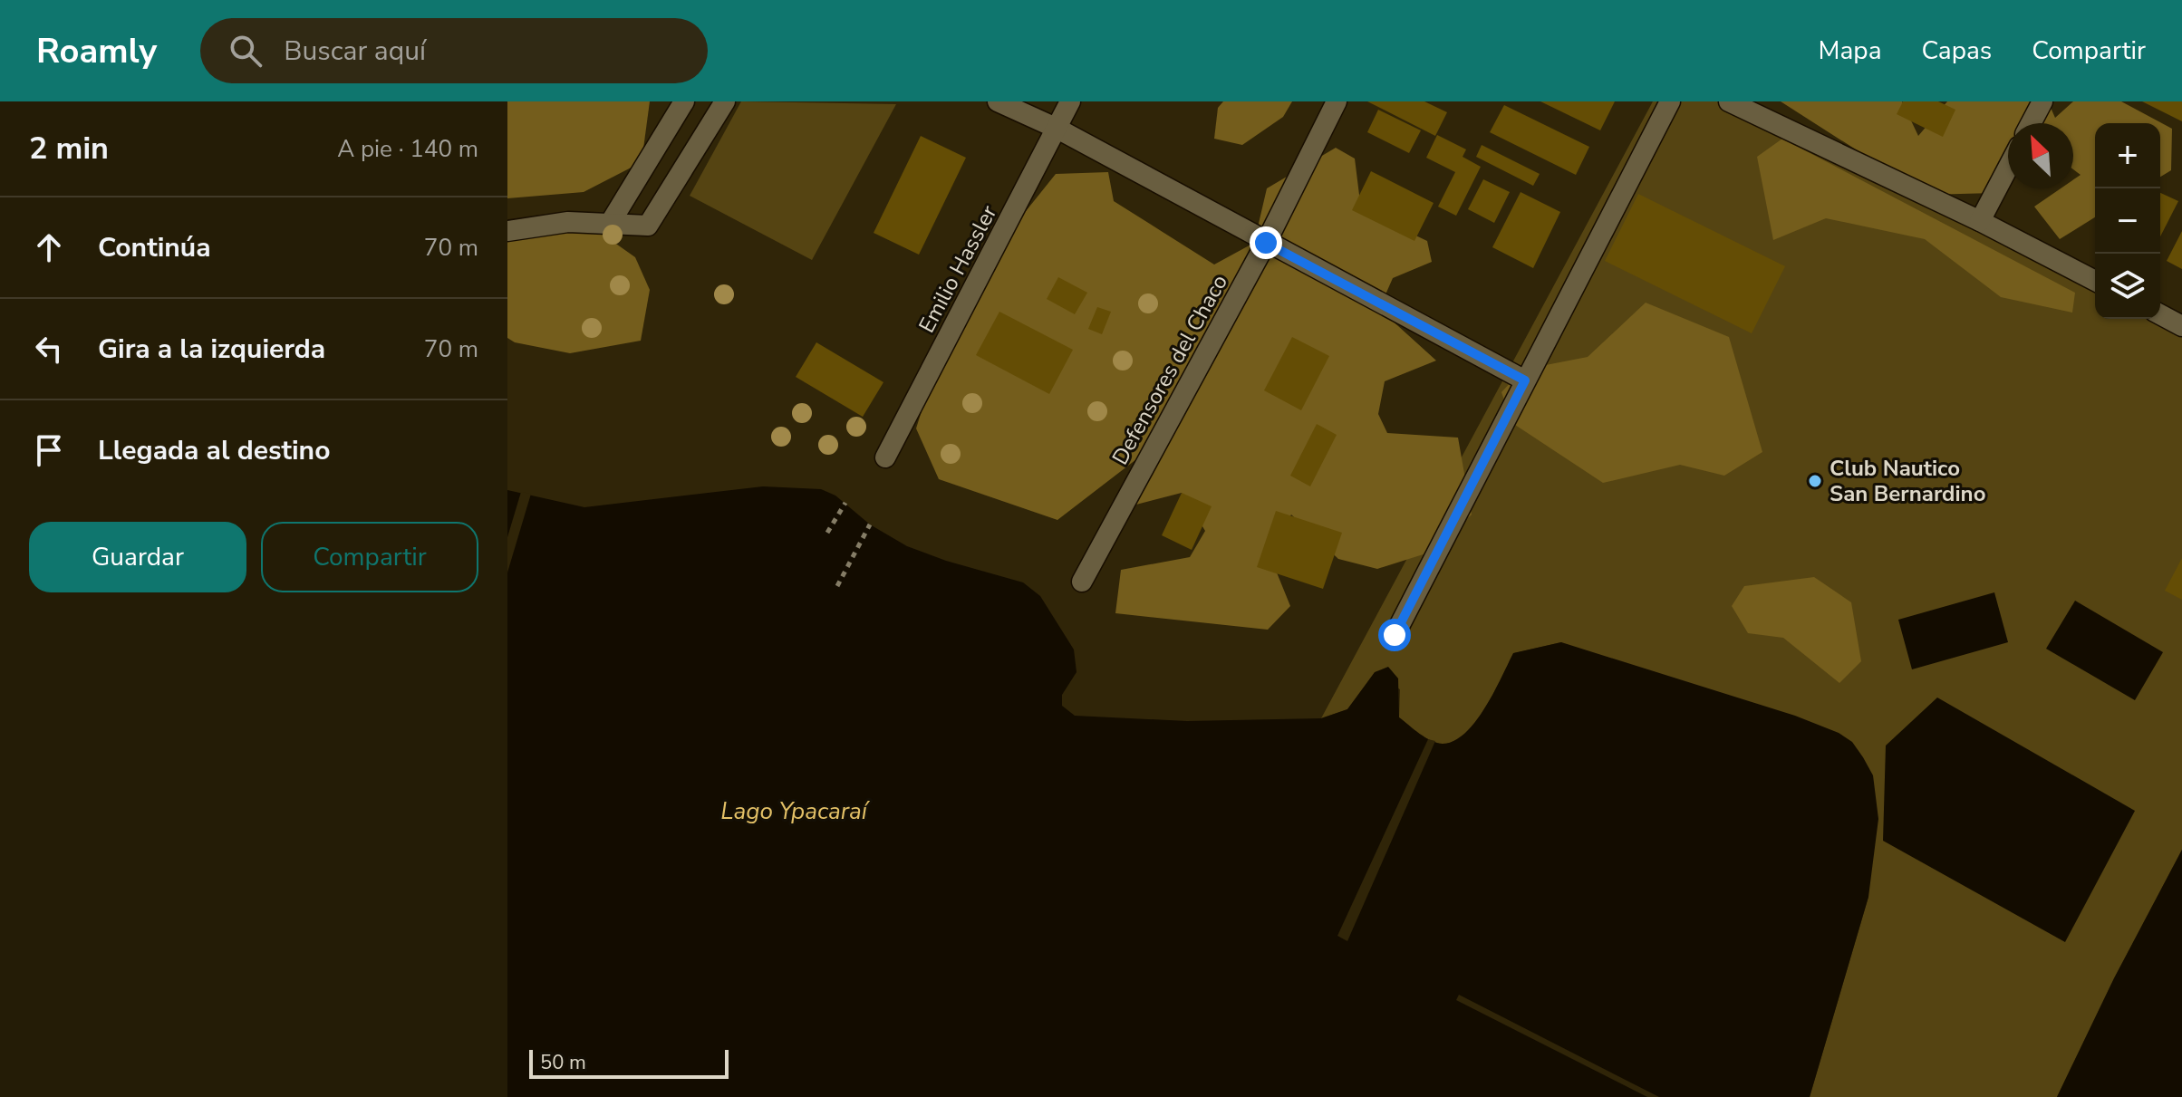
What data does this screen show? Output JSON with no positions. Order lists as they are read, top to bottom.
{
  "streets": {
    "street": ["Emilio Hassler", "Defensores del Chaco"]
  },
  "water": ["Lago Ypacaraí"],
  "places": ["Club Nautico San Bernardino"],
  "scale_bar": "50 m",
  "north": "top left",
  "page": {
    "header": "Roamly",
    "search": "Buscar aquí",
    "nav": ["Mapa", "Capas", "Compartir"],
    "heading": ["2 min", "A pie · 140 m"],
    "map_buttons": ["+", "−"],
    "list": [
      ["Continúa", "70 m"],
      ["Gira a la izquierda", "70 m"],
      "Llegada al destino"
    ],
    "buttons": ["Guardar", "Compartir"],
    "scale": "50 m"
  }
}
